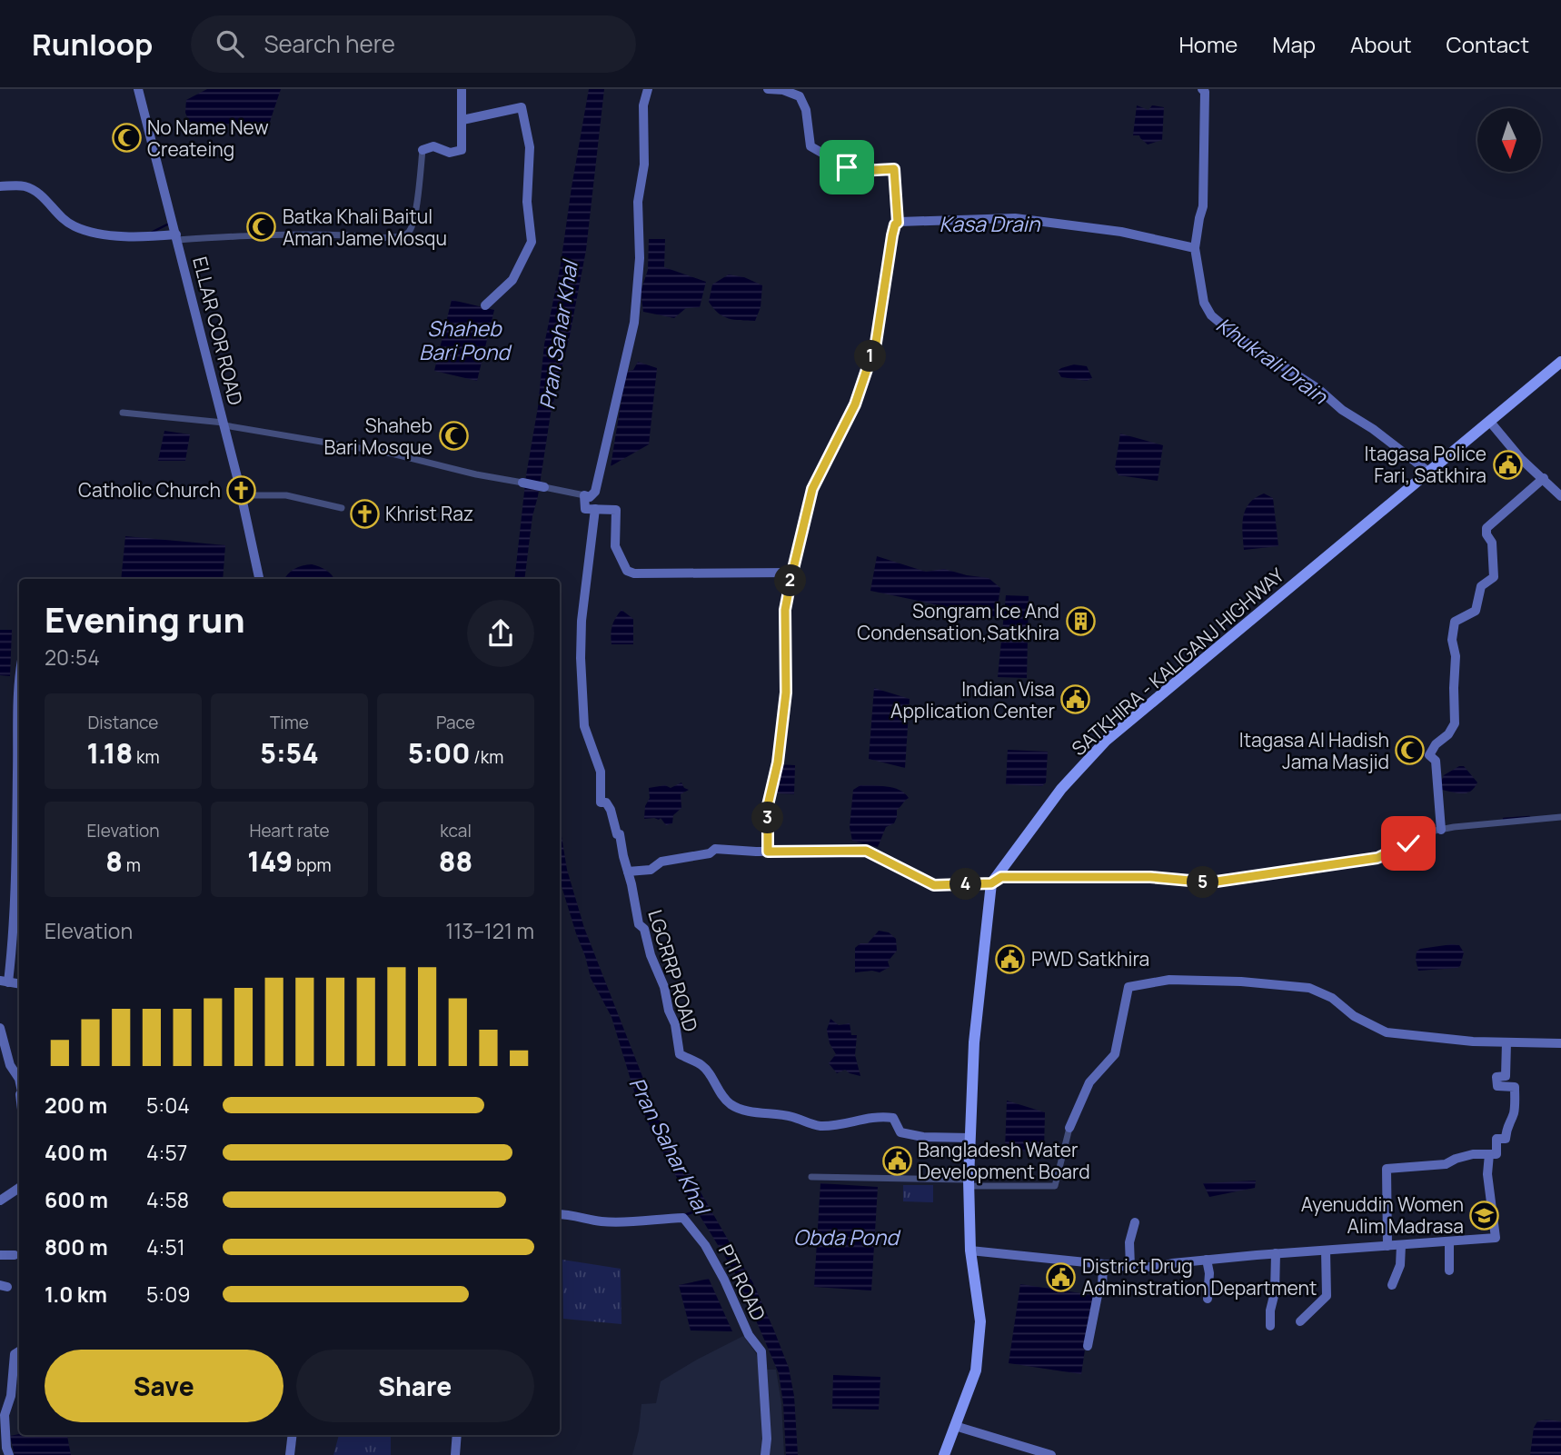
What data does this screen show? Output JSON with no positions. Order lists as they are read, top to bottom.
{
  "streets": {
    "highway": ["SATKHIRA - KALIGANJ HIGHWAY"],
    "street": ["ELLAR COR ROAD", "LGCRRP ROAD", "PTI ROAD"]
  },
  "crossings": [
    ["SATKHIRA - KALIGANJ HIGHWAY", "LGCRRP ROAD"]
  ],
  "water": [
    "Kasa Drain",
    "Shaheb Bari Pond",
    "Pran Sahar Khal",
    "Khukrali Drain",
    "Obda Pond"
  ],
  "places": {
    "mosque": [
      "No Name New Createing",
      "Batka Khali Baitul Aman Jame Mosqu",
      "Shaheb Bari Mosque",
      "Itagasa Al Hadish Jama Masjid"
    ],
    "public building": [
      "Itagasa Police Fari, Satkhira",
      "Indian Visa Application Center",
      "PWD Satkhira",
      "Bangladesh Water Development Board",
      "District Drug Adminstration Department"
    ],
    "church": ["Catholic Church", "Khrist Raz"],
    "building": ["Songram Ice And Condensation,Satkhira"],
    "school or university": ["Ayenuddin Women Alim Madrasa"]
  },
  "north": "bottom",
  "page": {
    "header": "Runloop",
    "search": "Search here",
    "nav": [
      "Home",
      "Map",
      "About",
      "Contact"
    ],
    "pins": [
      "1",
      "2",
      "3",
      "5",
      "4"
    ],
    "heading": ["Evening run", "20:54"],
    "stats": [
      ["Distance", "1.18 km"],
      ["Time", "5:54"],
      ["Pace", "5:00 /km"],
      ["Elevation", "8 m"],
      ["Heart rate", "149 bpm"],
      ["kcal", "88"]
    ],
    "chart": ["Elevation", "113–121 m"],
    "list": [
      {
        "name": "200 m",
        "note": "5:04"
      },
      {
        "name": "400 m",
        "note": "4:57"
      },
      {
        "name": "600 m",
        "note": "4:58"
      },
      {
        "name": "800 m",
        "note": "4:51"
      },
      {
        "name": "1.0 km",
        "note": "5:09"
      }
    ],
    "buttons": ["Save", "Share"]
  }
}
